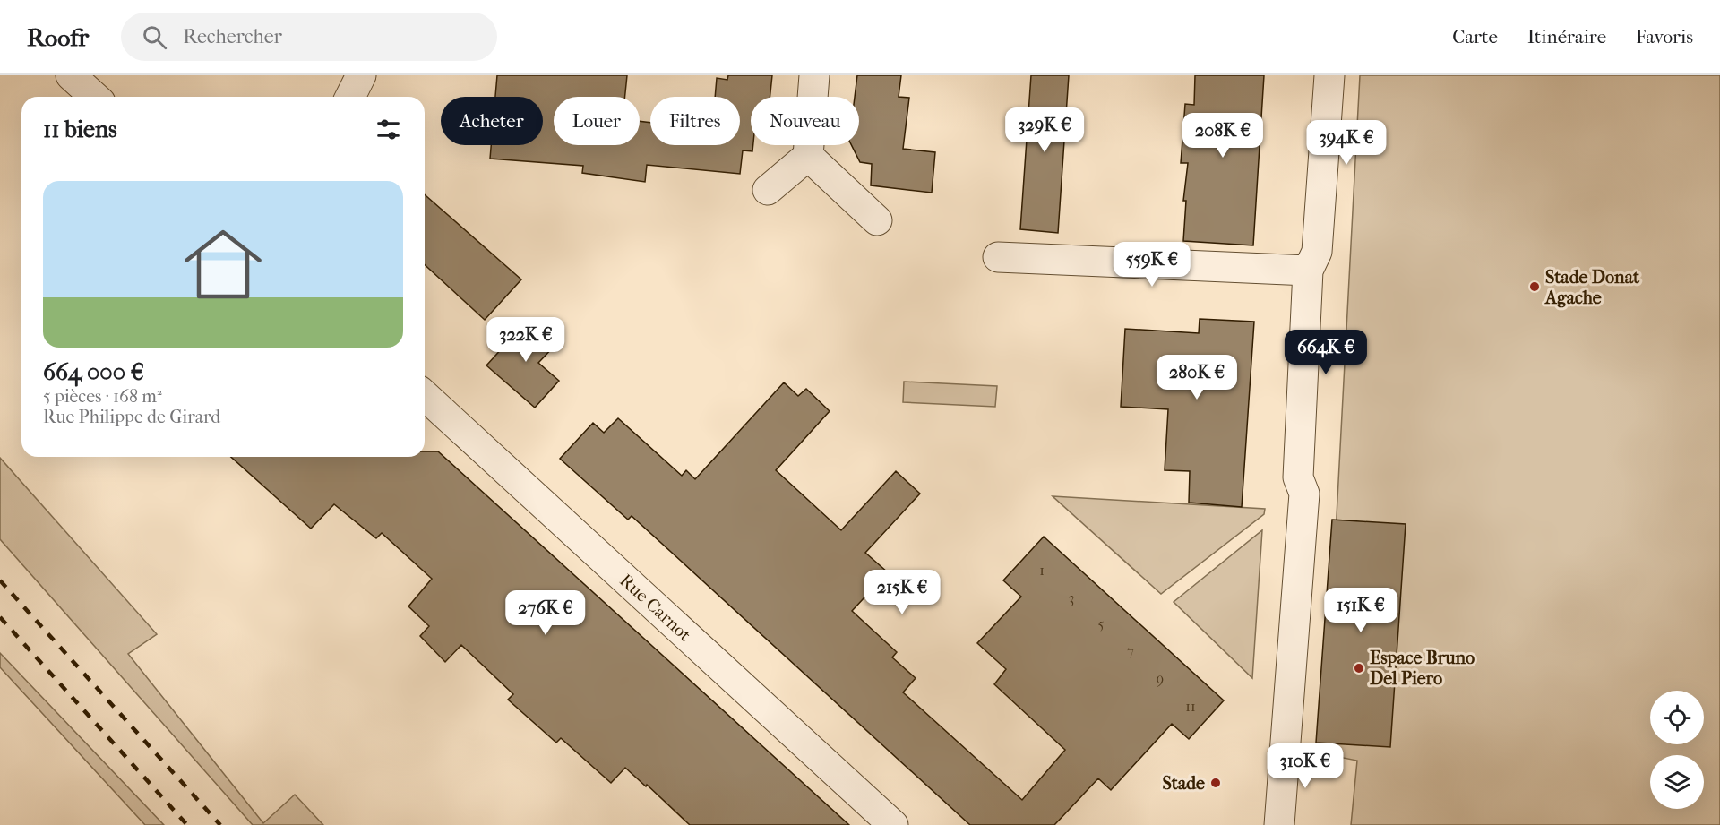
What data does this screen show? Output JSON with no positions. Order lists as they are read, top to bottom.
{
  "streets": {
    "street": ["Rue Carnot"]
  },
  "places": ["Stade Donat Agache", "Espace Bruno Del Piero", "Stade"],
  "house_numbers": [
    "1",
    "3",
    "5",
    "7",
    "9",
    "11"
  ],
  "page": {
    "header": "Roofr",
    "search": "Rechercher",
    "nav": ["Carte", "Itinéraire", "Favoris"],
    "chip": [
      "Acheter",
      "Louer",
      "Filtres",
      "Nouveau"
    ],
    "heading": "11 biens",
    "price": [
      "329K €",
      "208K €",
      "394K €",
      "559K €",
      "322K €",
      "664K €",
      "280K €",
      "215K €",
      "151K €",
      "276K €",
      "310K €"
    ],
    "list": [
      {
        "name": "664 000 €",
        "note": "5 pièces · 168 m² · Rue Philippe de Girard"
      }
    ]
  }
}
